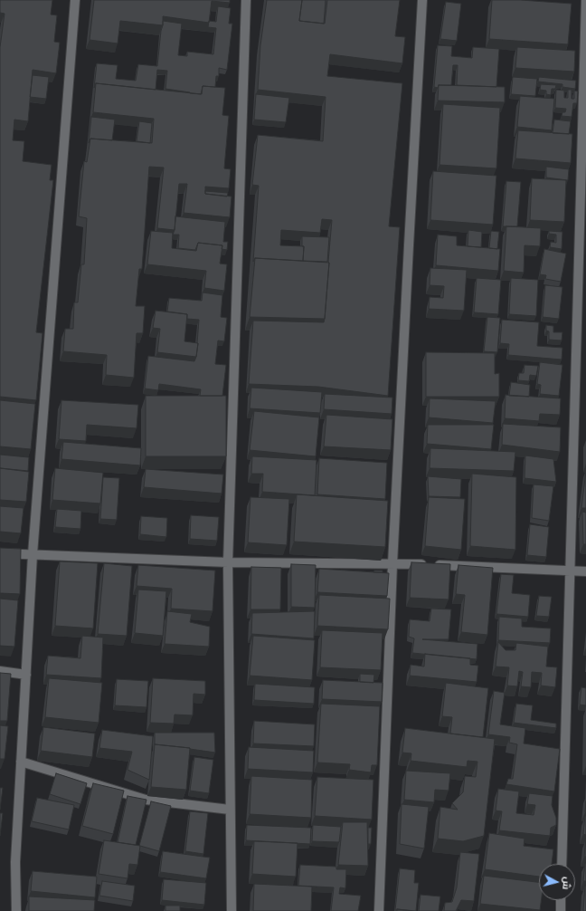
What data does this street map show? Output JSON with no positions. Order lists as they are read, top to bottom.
{
  "north": "right"
}
